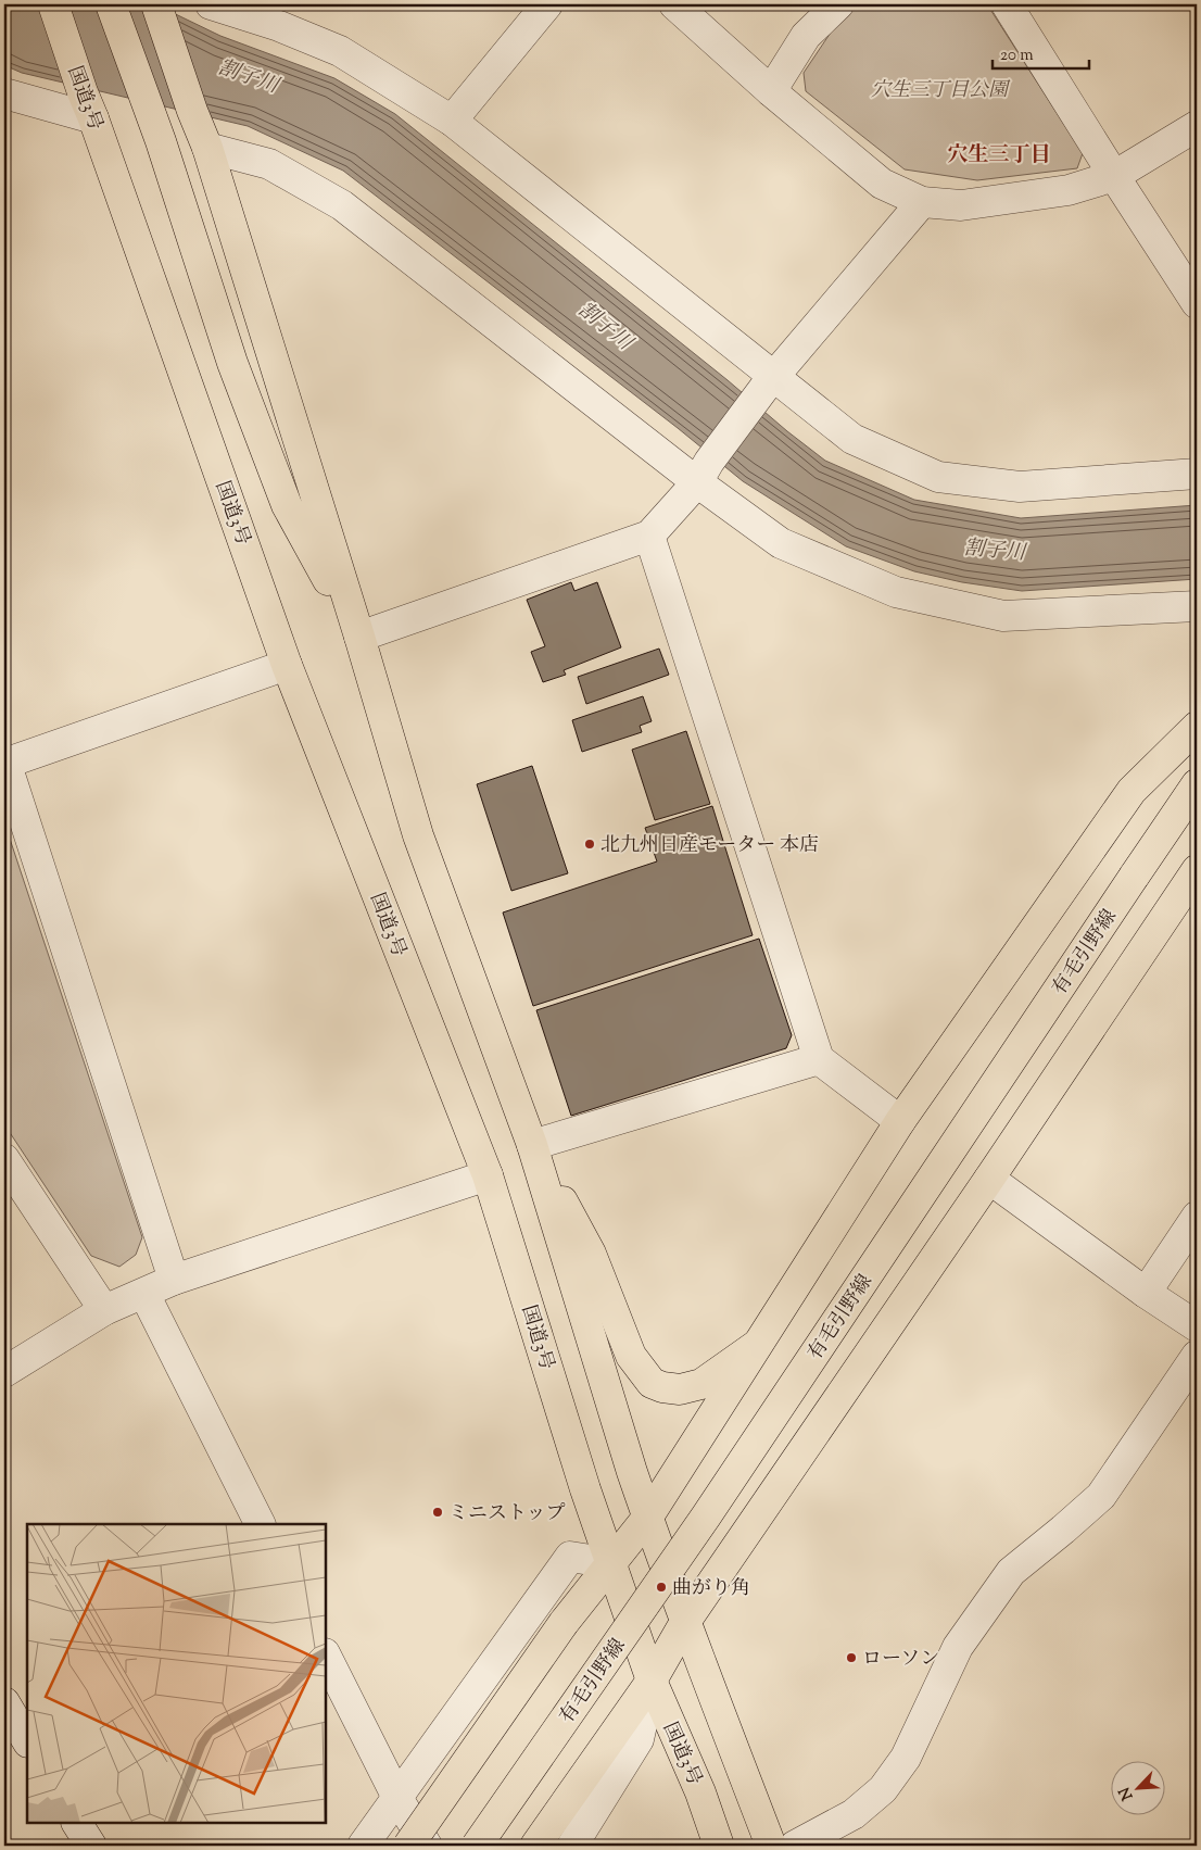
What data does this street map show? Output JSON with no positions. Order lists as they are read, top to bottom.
{
  "streets": {
    "main road": ["国道3号", "有毛引野線"]
  },
  "districts": ["穴生三丁目"],
  "water": ["割子川"],
  "parks": ["穴生三丁目公園"],
  "places": [
    "北九州日産モーター 本店",
    "ミニストップ",
    "曲がり角",
    "ローソン"
  ],
  "scale_bar": "20 m",
  "north": "bottom left"
}
